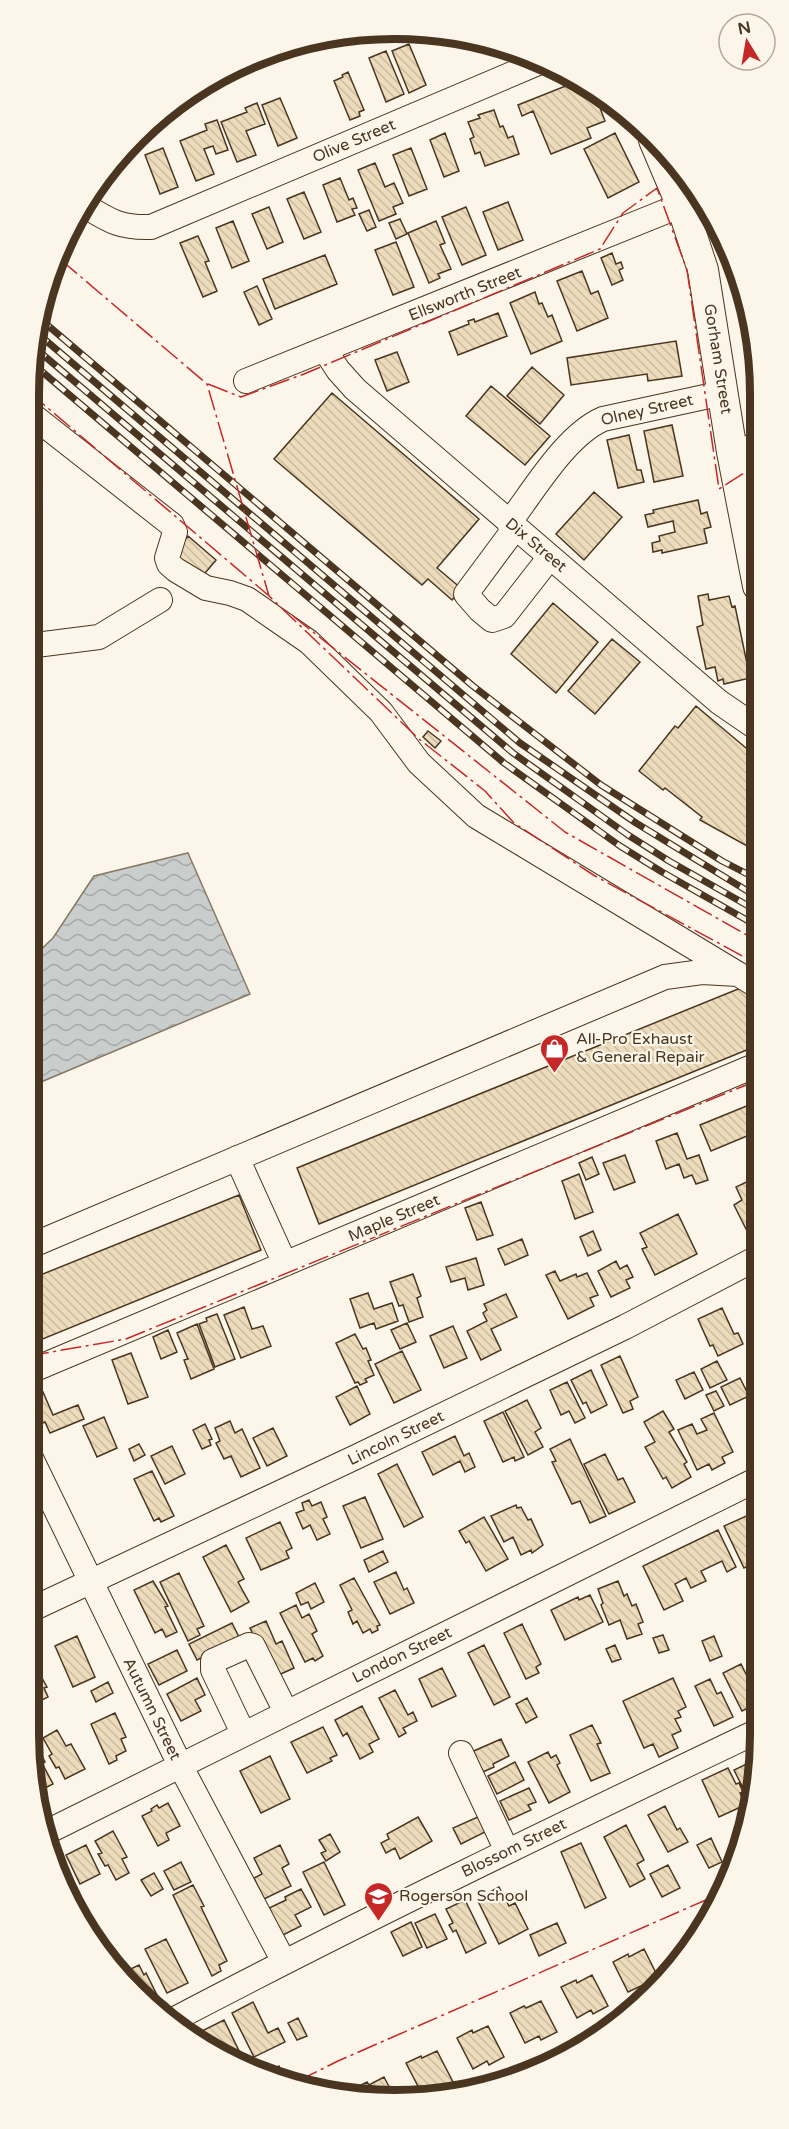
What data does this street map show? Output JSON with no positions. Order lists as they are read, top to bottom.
{
  "streets": {
    "main road": ["Gorham Street"],
    "street": [
      "Olive Street",
      "Ellsworth Street",
      "Olney Street",
      "Dix Street",
      "Maple Street",
      "Lincoln Street",
      "London Street",
      "Autumn Street",
      "Blossom Street"
    ]
  },
  "crossings": [
    ["Ellsworth Street", "Gorham Street"],
    ["Ellsworth Street", "Dix Street"],
    ["Gorham Street", "Olney Street"],
    ["Olney Street", "Dix Street"],
    ["Lincoln Street", "Autumn Street"],
    ["London Street", "Autumn Street"],
    ["Autumn Street", "Blossom Street"]
  ],
  "places": {
    "shop": ["All-Pro Exhaust & General Repair"],
    "school or university": ["Rogerson School"]
  },
  "north": "top"
}
